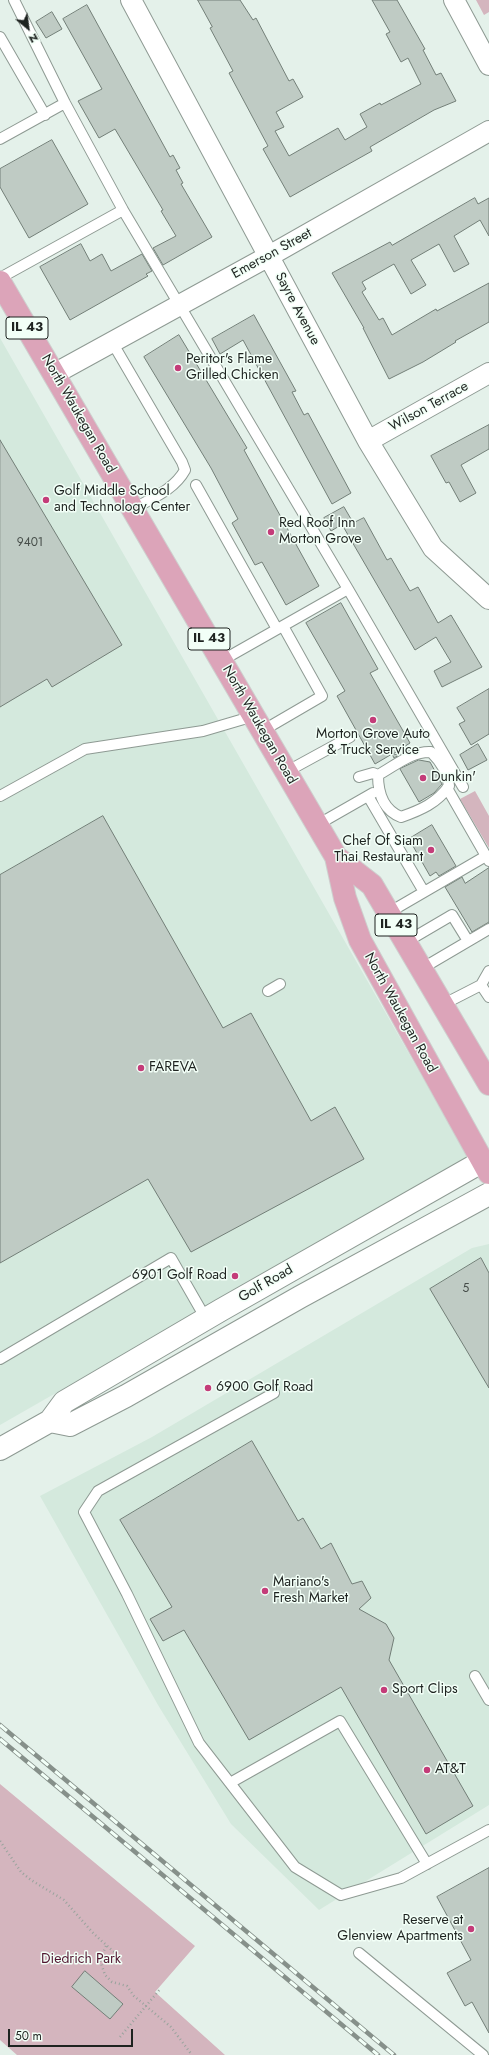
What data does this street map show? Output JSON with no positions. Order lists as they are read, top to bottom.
{
  "streets": {
    "main road": ["IL 43", "North Waukegan Road", "Golf Road"],
    "street": ["Emerson Street", "Sayre Avenue", "Wilson Terrace"]
  },
  "crossings": [
    ["Emerson Street", "Sayre Avenue"],
    ["Emerson Street", "North Waukegan Road"],
    ["Sayre Avenue", "Wilson Terrace"],
    ["North Waukegan Road", "Golf Road"]
  ],
  "parks": ["Diedrich Park"],
  "places": [
    "Peritor's Flame Grilled Chicken",
    "Golf Middle School and Technology Center",
    "Red Roof Inn Morton Grove",
    "Morton Grove Auto & Truck Service",
    "Dunkin'",
    "Chef Of Siam Thai Restaurant",
    "FAREVA",
    "6901 Golf Road",
    "6900 Golf Road",
    "Mariano's Fresh Market",
    "Sport Clips",
    "AT&T",
    "Reserve at Glenview Apartments"
  ],
  "house_numbers": ["9401", "5"],
  "scale_bar": "50 m",
  "north": "bottom right"
}
